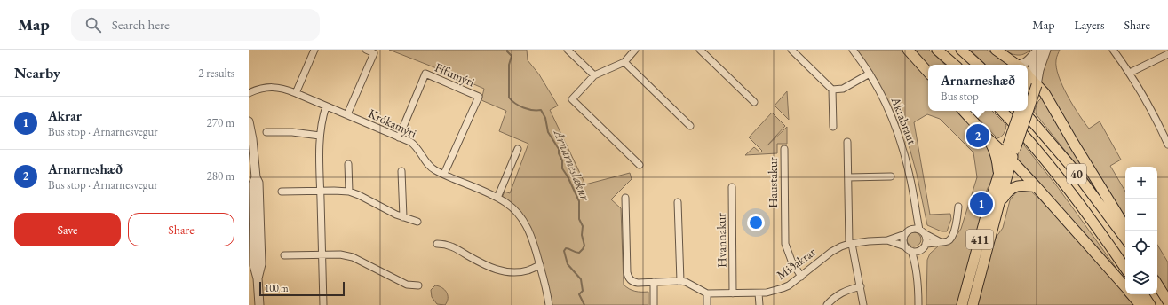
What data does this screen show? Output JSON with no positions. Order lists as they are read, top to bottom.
{
  "streets": {
    "main road": ["40", "411"],
    "street": [
      "Fífumýri",
      "Akrabraut",
      "Krókamýri",
      "Haustakur",
      "Hvannakur",
      "Miðakrar"
    ]
  },
  "crossings": [
    ["Fífumýri", "Krókamýri"],
    ["Akrabraut", "Miðakrar"],
    ["Haustakur", "Miðakrar"],
    ["Hvannakur", "Miðakrar"]
  ],
  "water": ["Arnarneslækur"],
  "scale_bar": "100 m",
  "page": {
    "header": "Map",
    "search": "Search here",
    "nav": ["Map", "Layers", "Share"],
    "heading": ["Nearby", "2 results"],
    "popup": ["Arnarneshæð", "Bus stop"],
    "list": [
      {
        "mark": "1",
        "name": "Akrar",
        "note": "Bus stop · Arnarnesvegur",
        "value": "270 m"
      },
      {
        "mark": "2",
        "name": "Arnarneshæð",
        "note": "Bus stop · Arnarnesvegur",
        "value": "280 m"
      }
    ],
    "pins": ["2", "1"],
    "map_buttons": ["+", "−"],
    "buttons": ["Save", "Share"],
    "scale": "100 m"
  }
}
